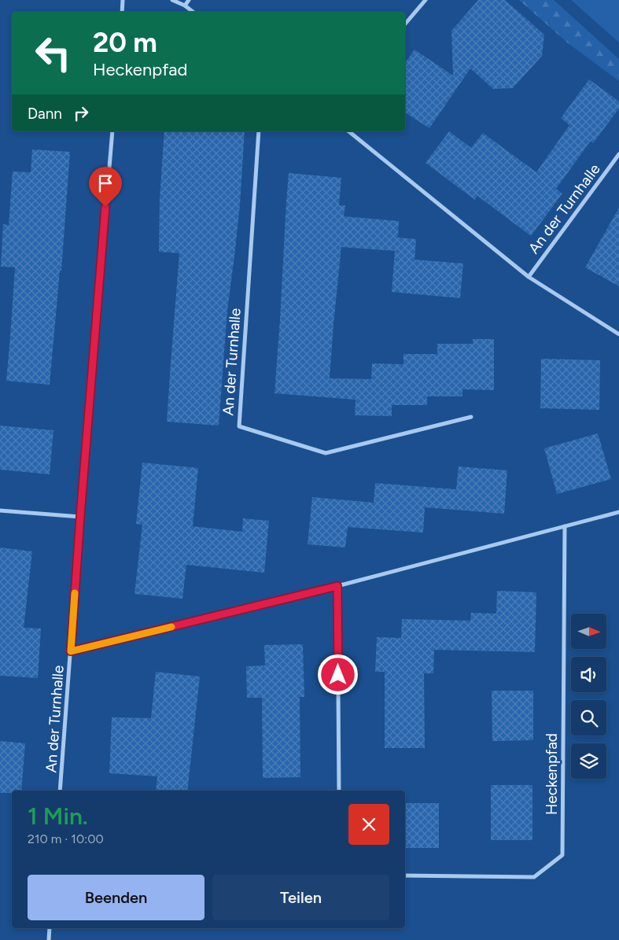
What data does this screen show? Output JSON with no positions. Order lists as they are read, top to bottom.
{
  "streets": {
    "street": ["An der Turnhalle", "Heckenpfad"]
  },
  "north": "right",
  "page": {
    "turn": ["20 m", "Heckenpfad"],
    "then": "Dann",
    "heading": ["1 Min.", "210 m · 10:00"],
    "buttons": ["Beenden", "Teilen"]
  }
}
